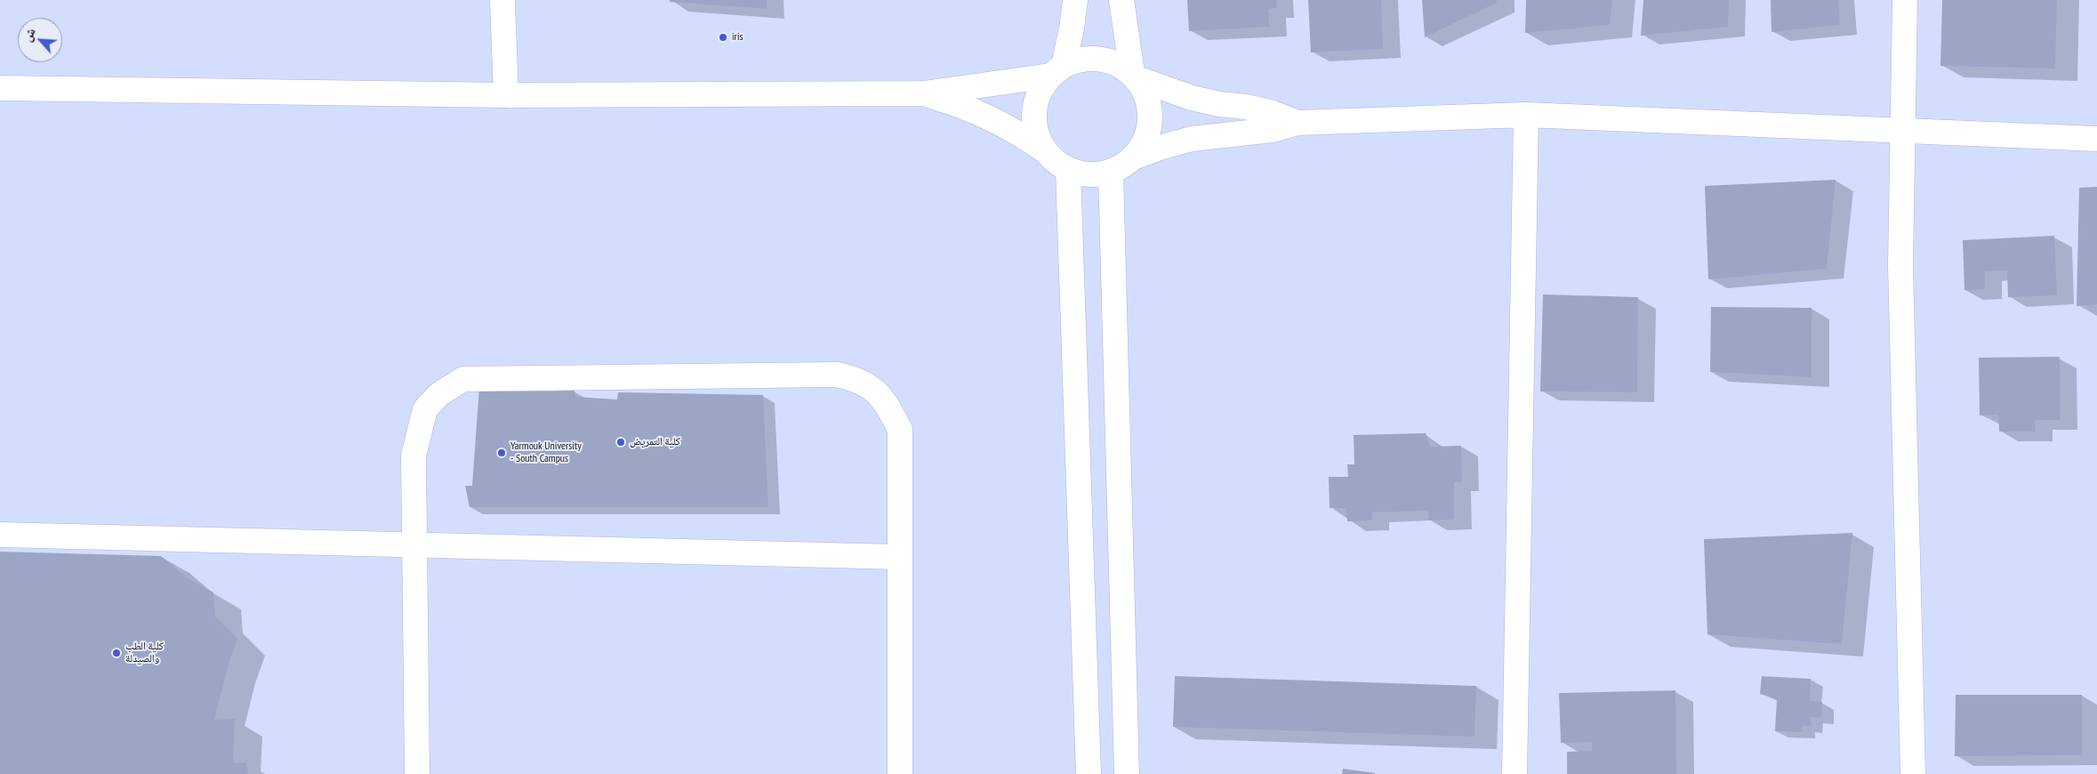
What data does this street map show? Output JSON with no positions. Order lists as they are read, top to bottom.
{
  "places": [
    "iris",
    "كلية التمريض",
    "Yarmouk University - South Campus",
    "كلية الطب والصيدلة"
  ],
  "north": "top left"
}
